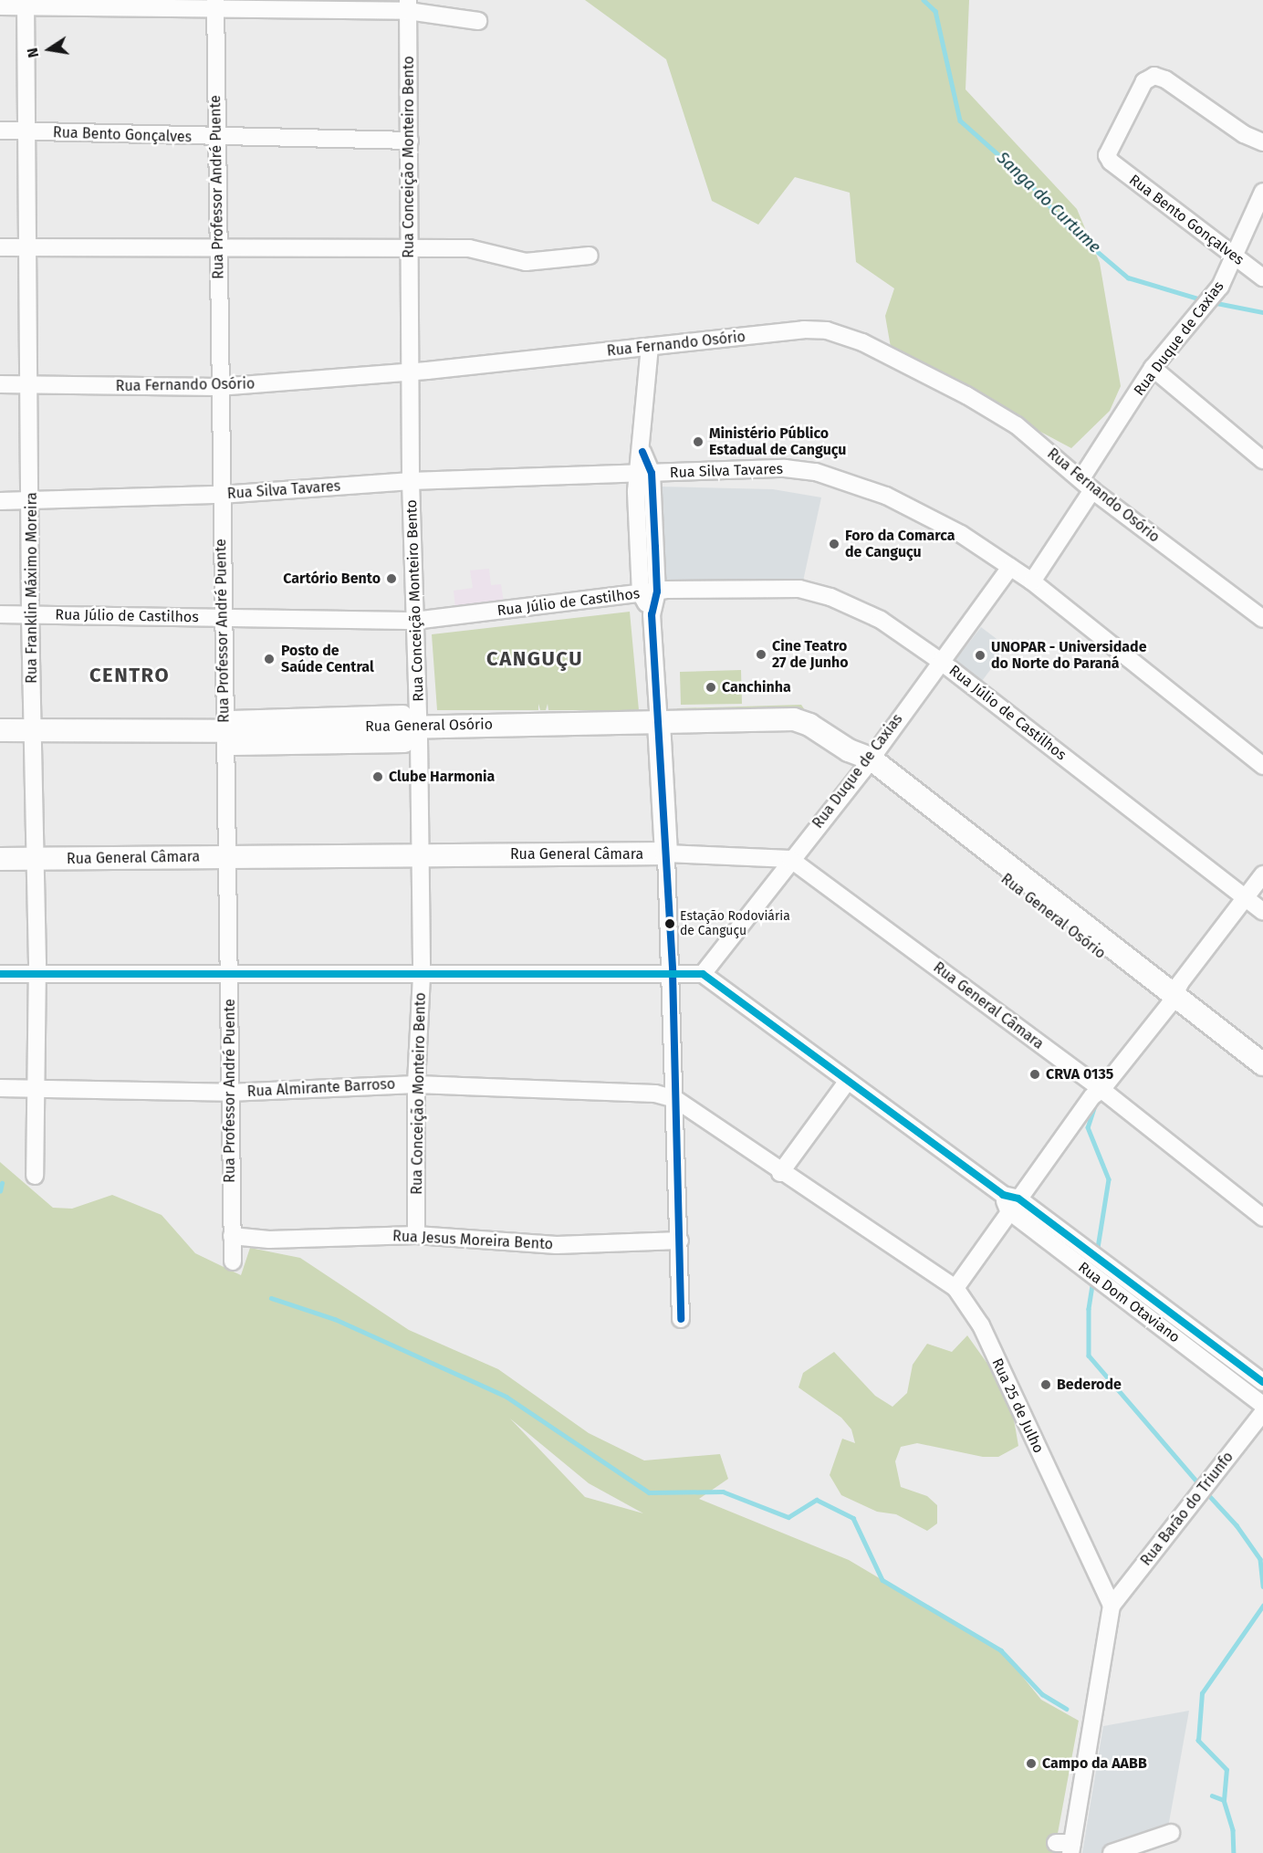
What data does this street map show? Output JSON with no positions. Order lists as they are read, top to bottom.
{
  "streets": {
    "main road": ["Rua General Osório", "Rua General Câmara"],
    "street": [
      "Rua Bento Gonçalves",
      "Rua Conceição Monteiro Bento",
      "Rua Professor André Puente",
      "Rua Duque de Caxias",
      "Rua Fernando Osório",
      "Rua Silva Tavares",
      "Rua Franklin Máximo Moreira",
      "Rua Júlio de Castilhos",
      "Rua Almirante Barroso",
      "Rua Jesus Moreira Bento",
      "Rua Dom Otaviano",
      "Rua 25 de Julho",
      "Rua Barão do Triunfo"
    ]
  },
  "crossings": [
    ["Rua Bento Gonçalves", "Rua Conceição Monteiro Bento"],
    ["Rua Bento Gonçalves", "Rua Professor André Puente"],
    ["Rua Bento Gonçalves", "Rua Duque de Caxias"],
    ["Rua Bento Gonçalves", "Rua Franklin Máximo Moreira"],
    ["Rua Conceição Monteiro Bento", "Rua Fernando Osório"],
    ["Rua Conceição Monteiro Bento", "Rua Silva Tavares"],
    ["Rua Conceição Monteiro Bento", "Rua Júlio de Castilhos"],
    ["Rua Conceição Monteiro Bento", "Rua General Osório"],
    ["Rua Conceição Monteiro Bento", "Rua General Câmara"],
    ["Rua Conceição Monteiro Bento", "Rua Almirante Barroso"],
    ["Rua Conceição Monteiro Bento", "Rua Jesus Moreira Bento"],
    ["Rua Professor André Puente", "Rua Fernando Osório"],
    ["Rua Professor André Puente", "Rua Silva Tavares"],
    ["Rua Professor André Puente", "Rua Júlio de Castilhos"],
    ["Rua Professor André Puente", "Rua General Osório"],
    ["Rua Professor André Puente", "Rua General Câmara"],
    ["Rua Professor André Puente", "Rua Almirante Barroso"],
    ["Rua Professor André Puente", "Rua Jesus Moreira Bento"],
    ["Rua Duque de Caxias", "Rua Fernando Osório"],
    ["Rua Duque de Caxias", "Rua Silva Tavares"],
    ["Rua Duque de Caxias", "Rua Júlio de Castilhos"],
    ["Rua Duque de Caxias", "Rua General Osório"],
    ["Rua Duque de Caxias", "Rua General Câmara"],
    ["Rua Duque de Caxias", "Rua Dom Otaviano"],
    ["Rua Fernando Osório", "Rua Franklin Máximo Moreira"],
    ["Rua Silva Tavares", "Rua Franklin Máximo Moreira"],
    ["Rua Franklin Máximo Moreira", "Rua Júlio de Castilhos"],
    ["Rua Franklin Máximo Moreira", "Rua General Osório"],
    ["Rua Franklin Máximo Moreira", "Rua General Câmara"],
    ["Rua Franklin Máximo Moreira", "Rua Almirante Barroso"],
    ["Rua Almirante Barroso", "Rua 25 de Julho"],
    ["Rua 25 de Julho", "Rua Barão do Triunfo"]
  ],
  "districts": ["CANGUÇU", "CENTRO"],
  "water": ["Sanga do Curtume"],
  "places": [
    "Ministério Público Estadual de Canguçu",
    "Foro da Comarca de Canguçu",
    "Cartório Bento",
    "Cine Teatro 27 de Junho",
    "UNOPAR - Universidade do Norte do Paraná",
    "Posto de Saúde Central",
    "Canchinha",
    "Clube Harmonia",
    "Estação Rodoviária de Canguçu",
    "CRVA 0135",
    "Bederode",
    "Campo da AABB"
  ],
  "north": "left"
}
